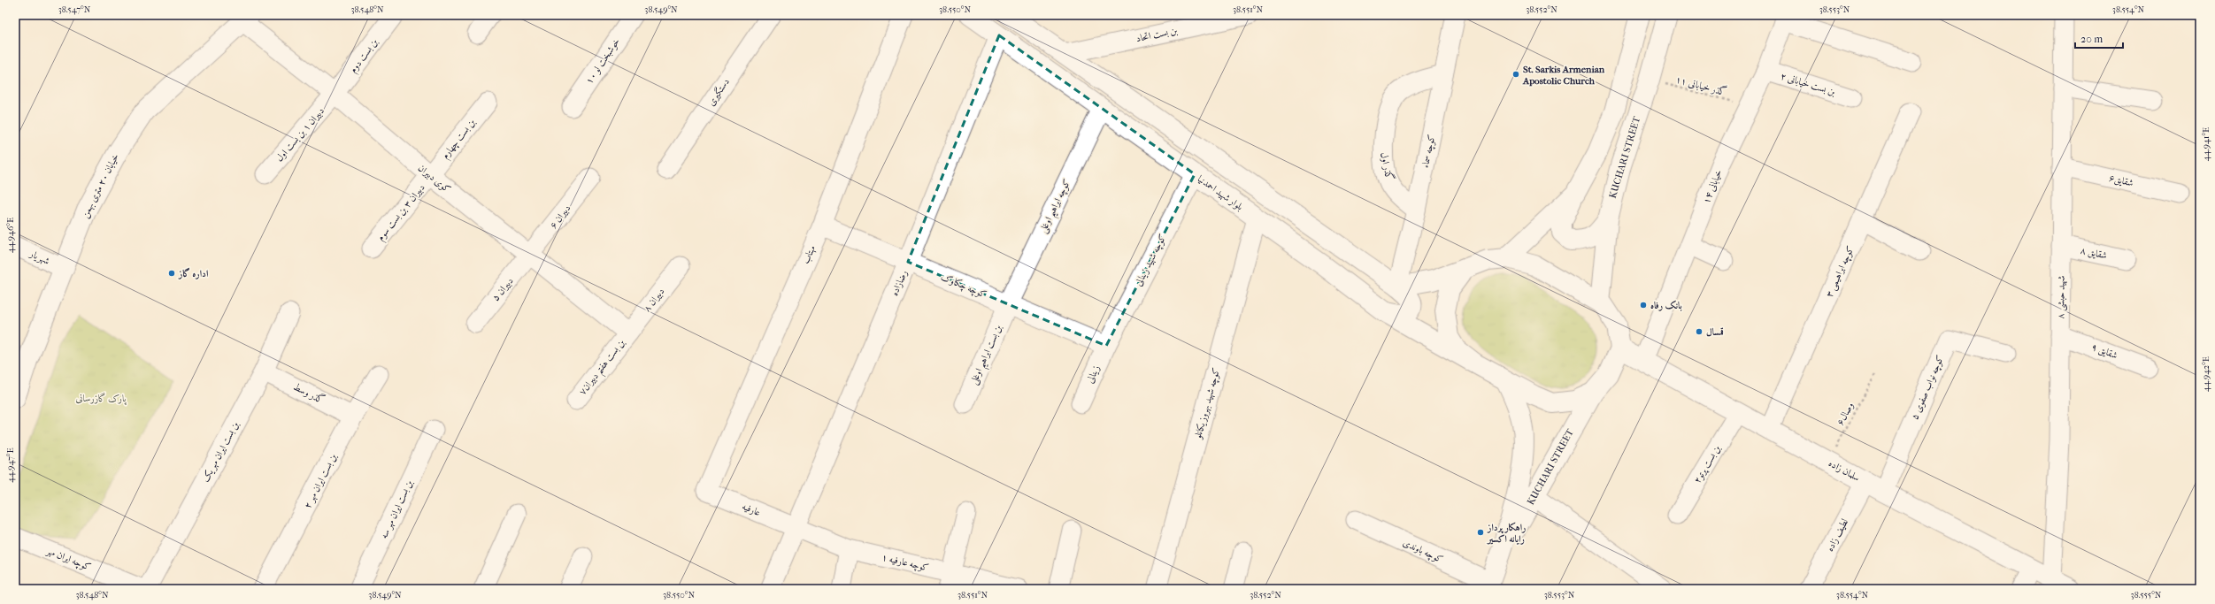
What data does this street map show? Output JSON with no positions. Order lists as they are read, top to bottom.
{
  "streets": {
    "main road": [
      "KUCHARI STREET",
      "خیابان ۲۰ متری بهمن",
      "بلوار شهید احمدنیا",
      "سلمان زاده"
    ],
    "street": [
      "بن بست اتحاد",
      "بن بست دوم",
      "خوشبخت لو ۱۰",
      "بن بست خیابانی ۲",
      "دستگیری",
      "دبیران ۱ بن بست اول",
      "بن بست چهارم",
      "کوچه سماء",
      "گذر اول",
      "کوی دبیران",
      "شقایق۶",
      "خیابانی ۱۴",
      "کوچه ابراهیم اوغلی",
      "دبیران ۳ بن بست سوم",
      "دبیران ۶",
      "شقایق ۸",
      "مهتاب",
      "شهریار",
      "کوچه شهید زینالی",
      "کوچه ابراهیمی ۳",
      "رضازاده",
      "کوچه چکاوک",
      "دبیران ۵",
      "شهید حبشی ۸",
      "دبیران ۸",
      "شقایق ۹",
      "بن بست ابراهیم اوغلی",
      "بن بست هفتم دبیران۷",
      "زینالی",
      "کوچه نواب صفوی ۵",
      "گذر وسط",
      "کوچه شهید بهروز یکانلو",
      "بن بست ایران مهر یک",
      "بن بست پرتو۲",
      "۲ بن بست ایران مهر",
      "بن بست ایران مهر سه",
      "عارفیه",
      "لطیف زاده",
      "کوچه باوندی",
      "کوچه ایران مهر",
      "کوچه عارفیه ۱"
    ],
    "path": ["گذر خیابانی ۱۱", "وصال۶"]
  },
  "crossings": [
    ["بن بست دوم", "دبیران ۱ بن بست اول"],
    ["بن بست دوم", "کوی دبیران"],
    ["بن بست خیابانی ۲", "خیابانی ۱۴"],
    ["گذر خیابانی ۱۱", "KUCHARI STREET"],
    ["گذر خیابانی ۱۱", "خیابانی ۱۴"],
    ["دبیران ۱ بن بست اول", "کوی دبیران"],
    ["بن بست چهارم", "کوی دبیران"],
    ["بن بست چهارم", "دبیران ۳ بن بست سوم"],
    ["کوچه سماء", "گذر اول"],
    ["KUCHARI STREET", "کوچه باوندی"],
    ["کوی دبیران", "خیابان ۲۰ متری بهمن"],
    ["کوی دبیران", "دبیران ۳ بن بست سوم"],
    ["کوی دبیران", "دبیران ۶"],
    ["کوی دبیران", "دبیران ۵"],
    ["کوی دبیران", "دبیران ۸"],
    ["کوی دبیران", "بن بست هفتم دبیران۷"],
    ["شقایق۶", "شهید حبشی ۸"],
    ["خیابان ۲۰ متری بهمن", "شهریار"],
    ["خیابانی ۱۴", "سلمان زاده"],
    ["بلوار شهید احمدنیا", "کوچه ابراهیم اوغلی"],
    ["بلوار شهید احمدنیا", "کوچه شهید زینالی"],
    ["بلوار شهید احمدنیا", "رضازاده"],
    ["بلوار شهید احمدنیا", "کوچه شهید بهروز یکانلو"],
    ["کوچه ابراهیم اوغلی", "کوچه چکاوک"],
    ["کوچه ابراهیم اوغلی", "بن بست ابراهیم اوغلی"],
    ["دبیران ۶", "دبیران ۵"],
    ["شقایق ۸", "شهید حبشی ۸"],
    ["مهتاب", "کوچه چکاوک"],
    ["مهتاب", "عارفیه"],
    ["کوچه شهید زینالی", "کوچه چکاوک"],
    ["کوچه شهید زینالی", "زینالی"],
    ["کوچه ابراهیمی ۳", "سلمان زاده"],
    ["رضازاده", "کوچه چکاوک"],
    ["رضازاده", "عارفیه"],
    ["رضازاده", "کوچه عارفیه ۱"],
    ["کوچه چکاوک", "بن بست ابراهیم اوغلی"],
    ["کوچه چکاوک", "زینالی"],
    ["شهید حبشی ۸", "شقایق ۹"],
    ["شهید حبشی ۸", "سلمان زاده"],
    ["دبیران ۸", "بن بست هفتم دبیران۷"],
    ["کوچه نواب صفوی ۵", "سلمان زاده"],
    ["گذر وسط", "بن بست ایران مهر یک"],
    ["گذر وسط", "۲ بن بست ایران مهر"],
    ["وصال۶", "سلمان زاده"],
    ["بن بست پرتو۲", "سلمان زاده"],
    ["سلمان زاده", "لطیف زاده"],
    ["عارفیه", "کوچه عارفیه ۱"]
  ],
  "parks": ["پارک گازرسانی"],
  "places": [
    "St. Sarkis Armenian Apostolic Church",
    "اداره گاز",
    "بانک رفاه",
    "قمسال",
    "راهکار پرداز رایانه اکسیر"
  ],
  "scale_bar": "20 m",
  "coordinates": [
    "38.547°N",
    "38.548°N",
    "38.549°N",
    "38.550°N",
    "38.551°N",
    "38.552°N",
    "38.553°N",
    "38.554°N",
    "44.941°E",
    "44.946°E",
    "44.942°E",
    "44.947°E",
    "38.555°N"
  ]
}
